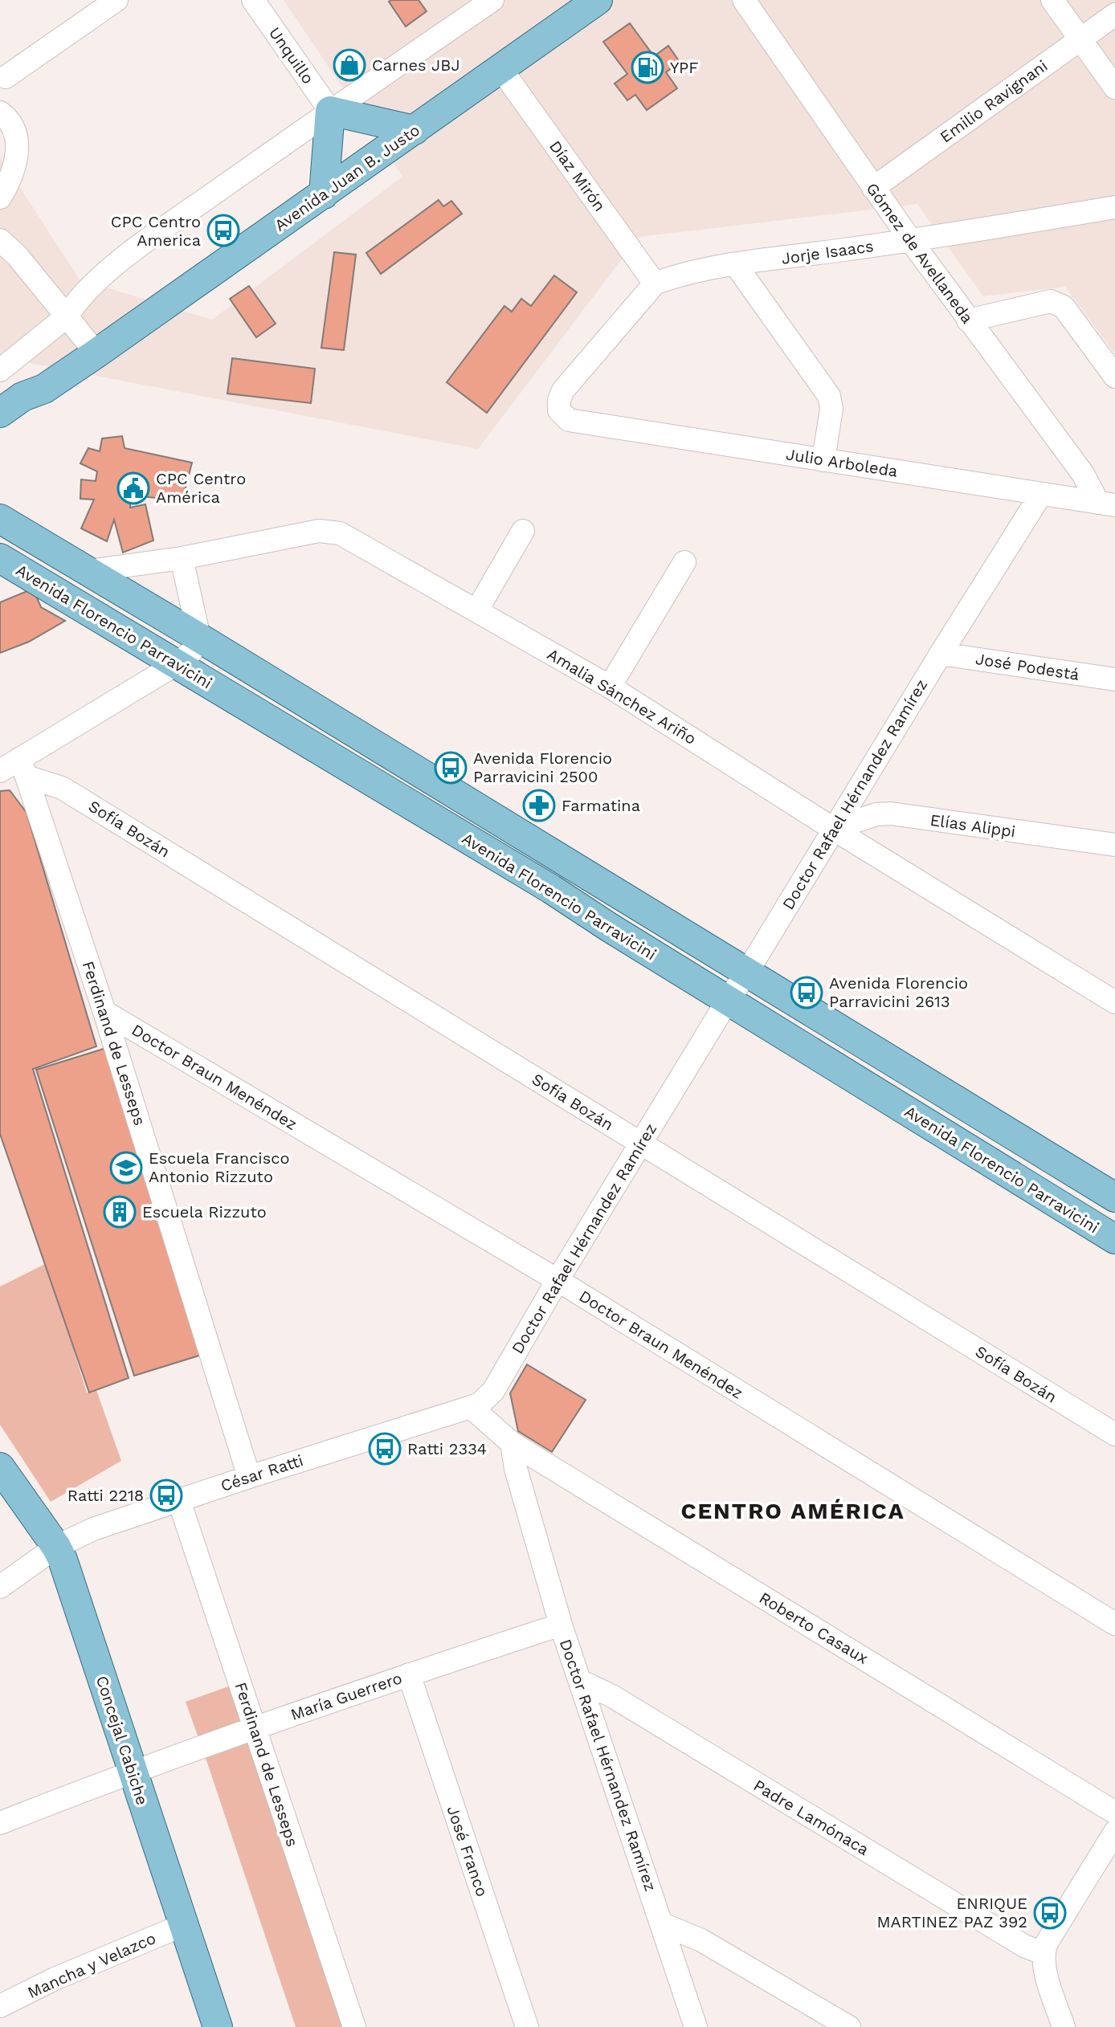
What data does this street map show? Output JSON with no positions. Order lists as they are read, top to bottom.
{
  "streets": {
    "main road": ["Avenida Juan B. Justo", "Avenida Florencio Parravicini", "Concejal Cabiche"],
    "street": [
      "Unquillo",
      "Emilio Ravignani",
      "Díaz Mirón",
      "Jorje Isaacs",
      "Gómez de Avellaneda",
      "Julio Arboleda",
      "José Podestá",
      "Amalia Sánchez Ariño",
      "Doctor Rafael Hérnandez Ramírez",
      "Elías Alippi",
      "Sofía Bozán",
      "Ferdinand de Lesseps",
      "Doctor Braun Menéndez",
      "César Ratti",
      "Roberto Casaux",
      "María Guerrero",
      "Padre Lamónaca",
      "José Franco",
      "Mancha y Velazco"
    ]
  },
  "crossings": [
    ["Emilio Ravignani", "Gómez de Avellaneda"],
    ["Díaz Mirón", "Avenida Juan B. Justo"],
    ["Díaz Mirón", "Jorje Isaacs"],
    ["Díaz Mirón", "Julio Arboleda"],
    ["Jorje Isaacs", "Gómez de Avellaneda"],
    ["Jorje Isaacs", "Julio Arboleda"],
    ["Gómez de Avellaneda", "Julio Arboleda"],
    ["Julio Arboleda", "Doctor Rafael Hérnandez Ramírez"],
    ["Avenida Florencio Parravicini", "Amalia Sánchez Ariño"],
    ["Avenida Florencio Parravicini", "Doctor Rafael Hérnandez Ramírez"],
    ["José Podestá", "Doctor Rafael Hérnandez Ramírez"],
    ["Amalia Sánchez Ariño", "Doctor Rafael Hérnandez Ramírez"],
    ["Amalia Sánchez Ariño", "Elías Alippi"],
    ["Doctor Rafael Hérnandez Ramírez", "Elías Alippi"],
    ["Doctor Rafael Hérnandez Ramírez", "Sofía Bozán"],
    ["Doctor Rafael Hérnandez Ramírez", "Doctor Braun Menéndez"],
    ["Doctor Rafael Hérnandez Ramírez", "César Ratti"],
    ["Doctor Rafael Hérnandez Ramírez", "Roberto Casaux"],
    ["Doctor Rafael Hérnandez Ramírez", "María Guerrero"],
    ["Doctor Rafael Hérnandez Ramírez", "Padre Lamónaca"],
    ["Sofía Bozán", "Ferdinand de Lesseps"],
    ["Ferdinand de Lesseps", "Doctor Braun Menéndez"],
    ["Ferdinand de Lesseps", "César Ratti"],
    ["Ferdinand de Lesseps", "María Guerrero"],
    ["César Ratti", "Concejal Cabiche"],
    ["María Guerrero", "Concejal Cabiche"],
    ["María Guerrero", "José Franco"],
    ["Concejal Cabiche", "Mancha y Velazco"]
  ],
  "districts": ["CENTRO AMÉRICA"],
  "places": {
    "shop": ["Carnes JBJ"],
    "fuel station": ["YPF"],
    "bus stop": [
      "CPC Centro America",
      "Avenida Florencio Parravicini 2500",
      "Avenida Florencio Parravicini 2613",
      "Ratti 2334",
      "Ratti 2218",
      "ENRIQUE MARTINEZ PAZ 392"
    ],
    "public building": ["CPC Centro América"],
    "pharmacy": ["Farmatina"],
    "school or university": ["Escuela Francisco Antonio Rizzuto"],
    "building": ["Escuela Rizzuto"]
  }
}
